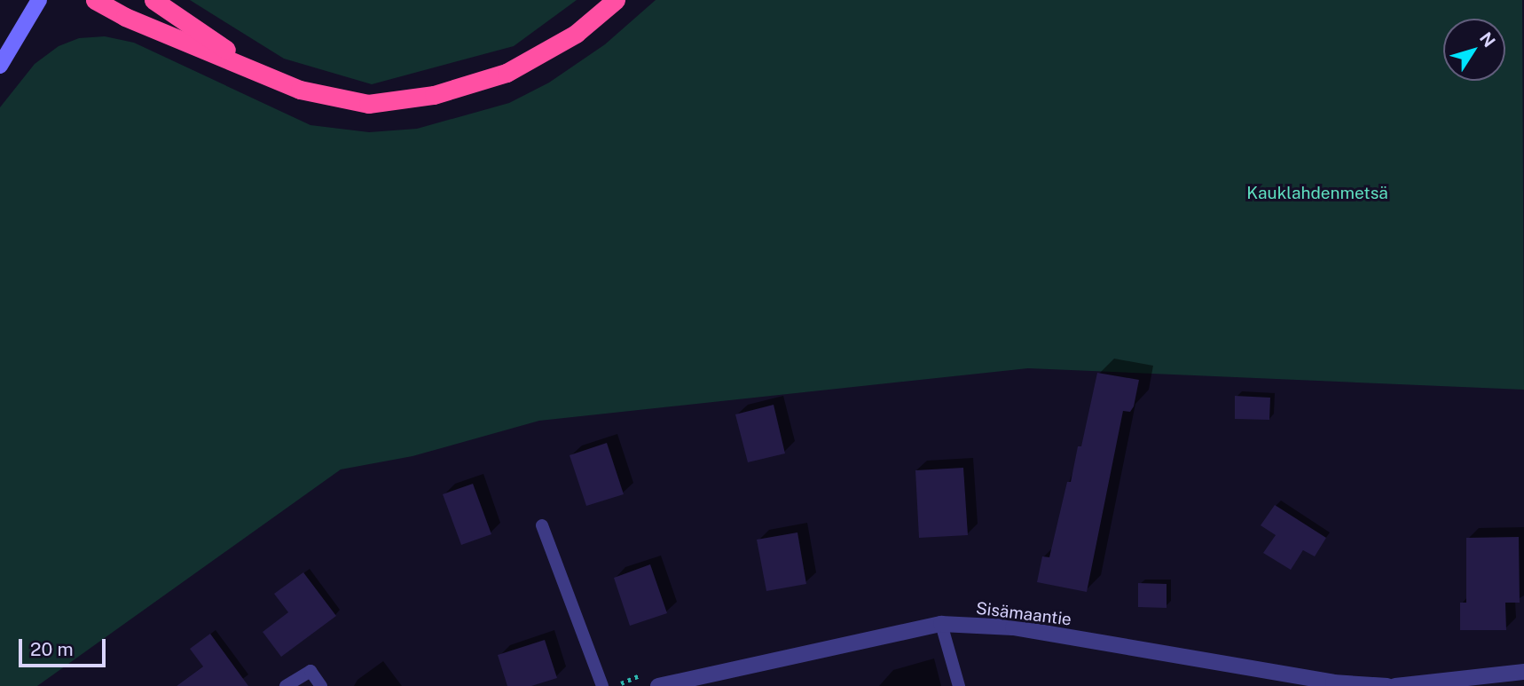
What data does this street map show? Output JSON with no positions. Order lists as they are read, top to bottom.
{
  "streets": {
    "street": ["Sisämaantie"]
  },
  "parks": ["Kauklahdenmetsä"],
  "scale_bar": "20 m",
  "north": "top right"
}
